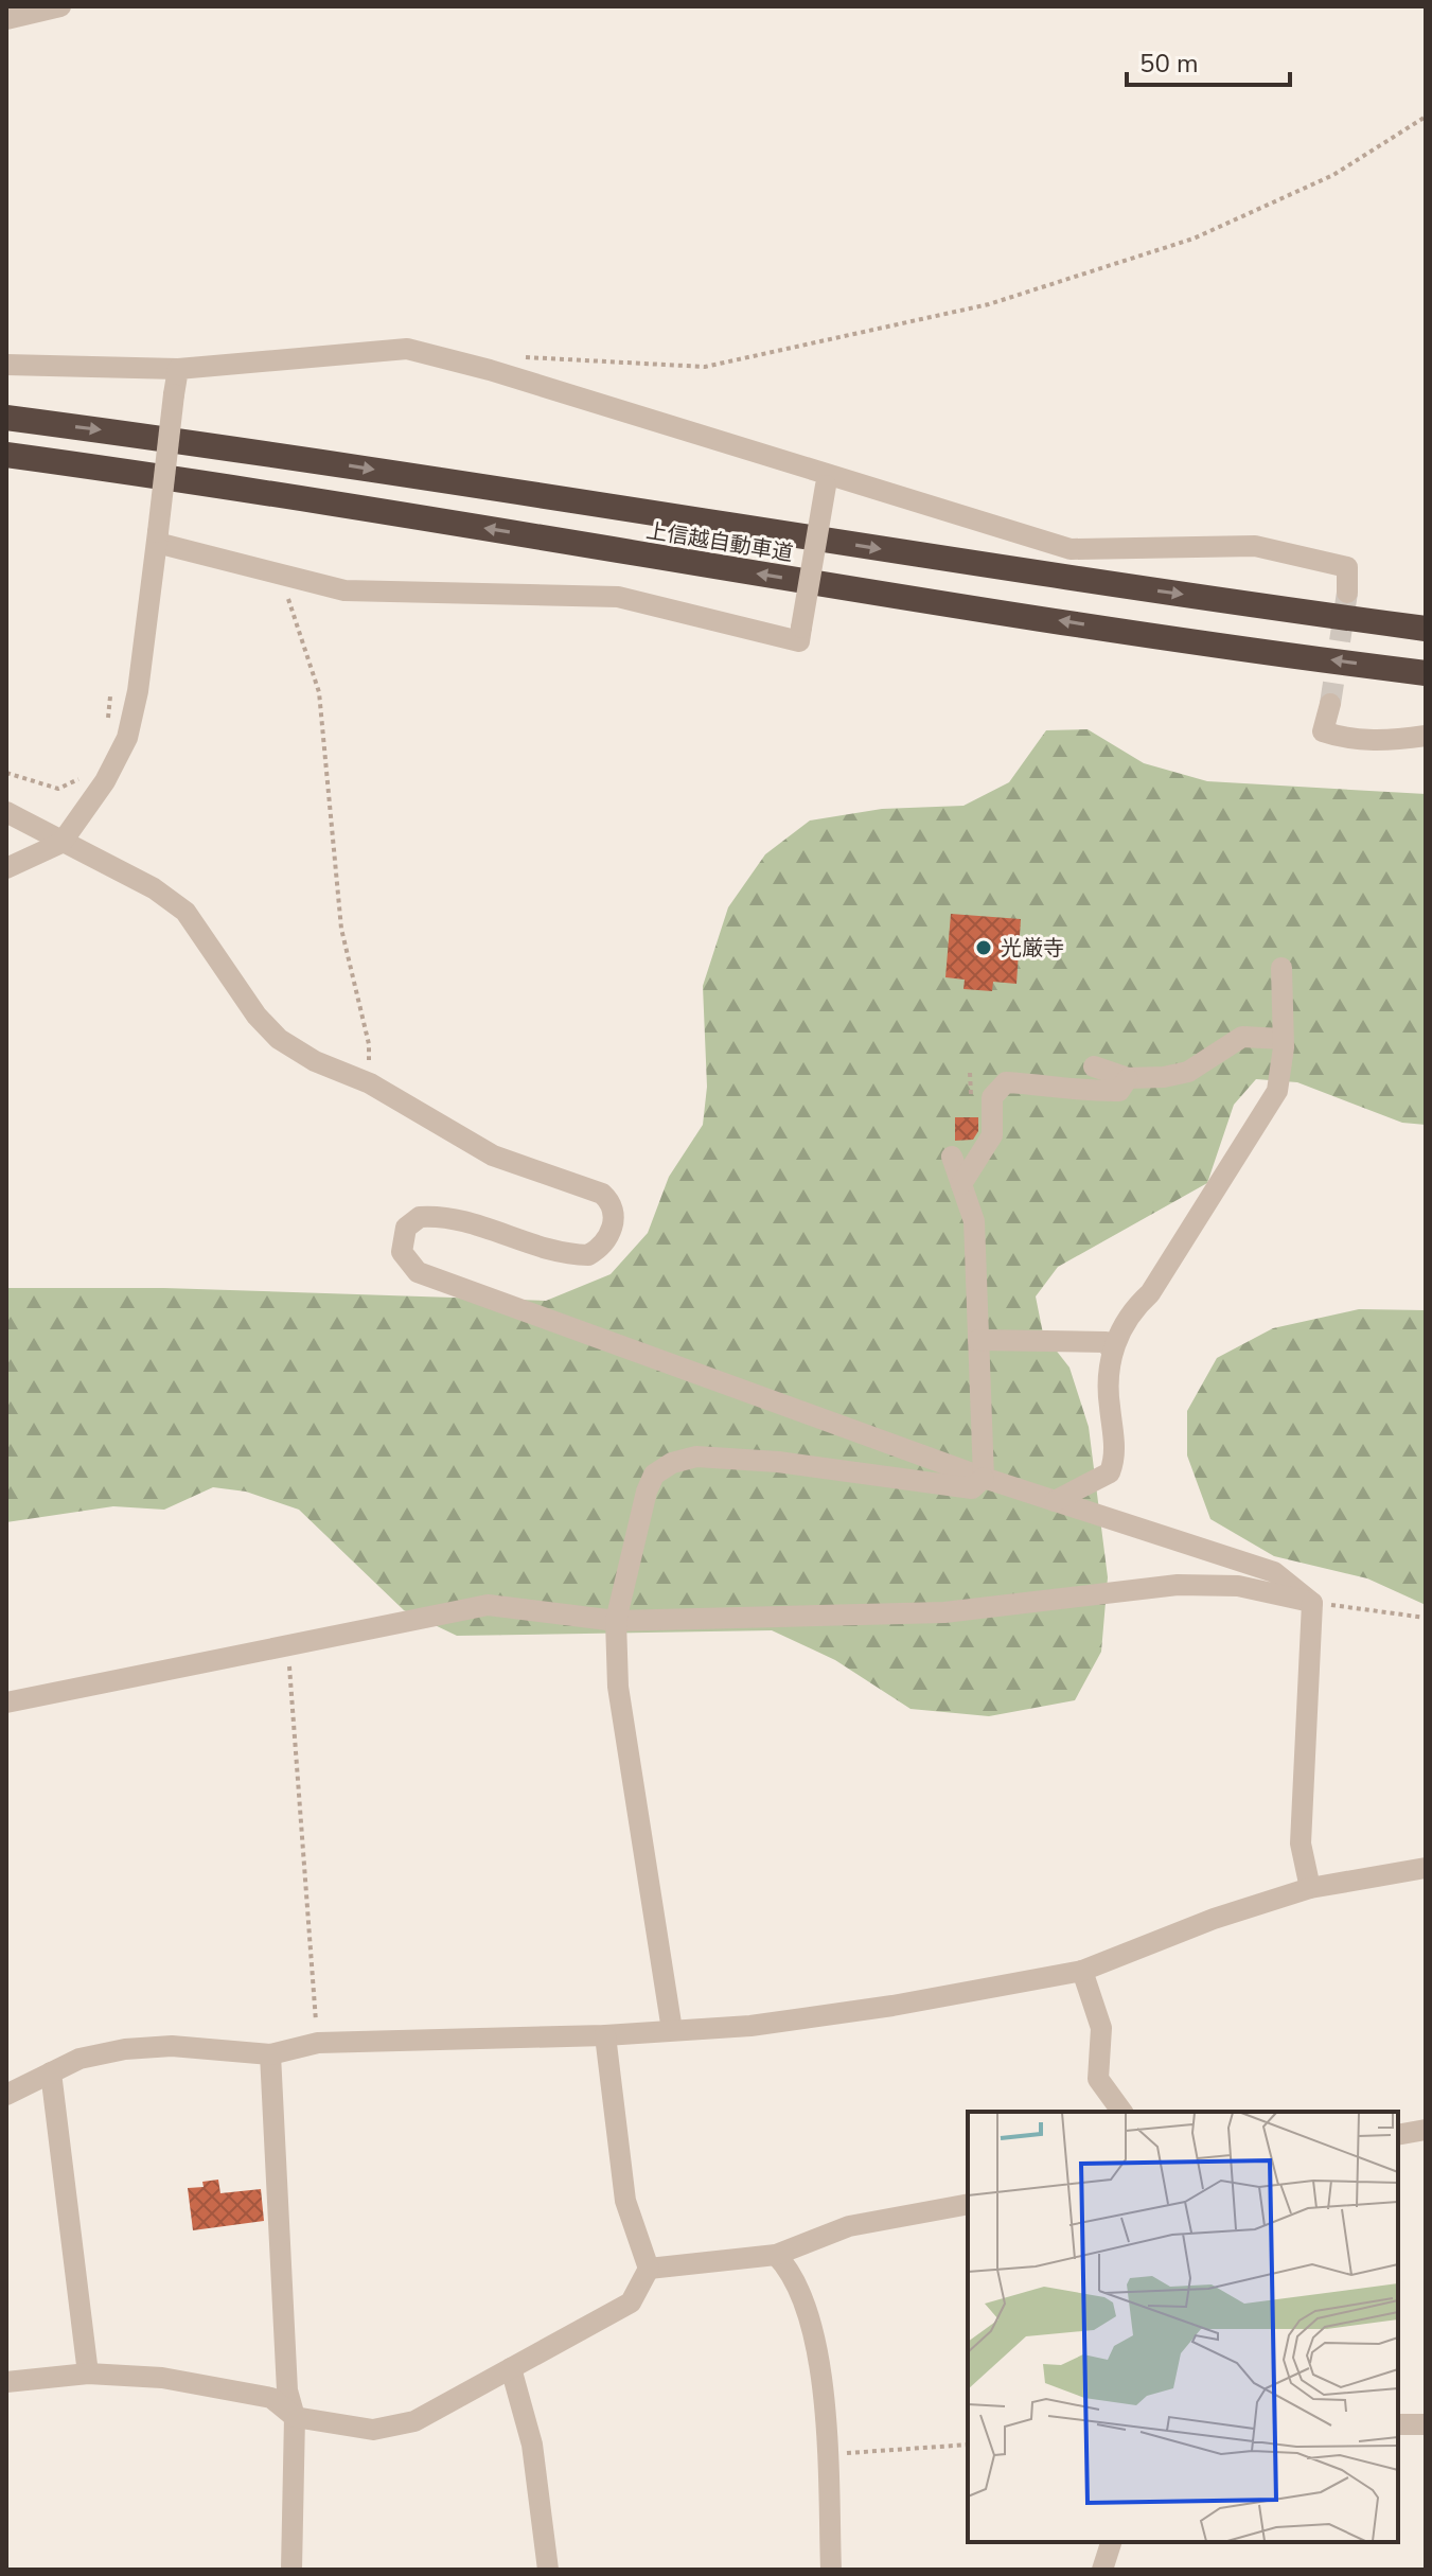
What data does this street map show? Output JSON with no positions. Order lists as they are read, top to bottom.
{
  "streets": {
    "highway": ["上信越自動車道"]
  },
  "places": ["光厳寺"],
  "scale_bar": "50 m"
}
